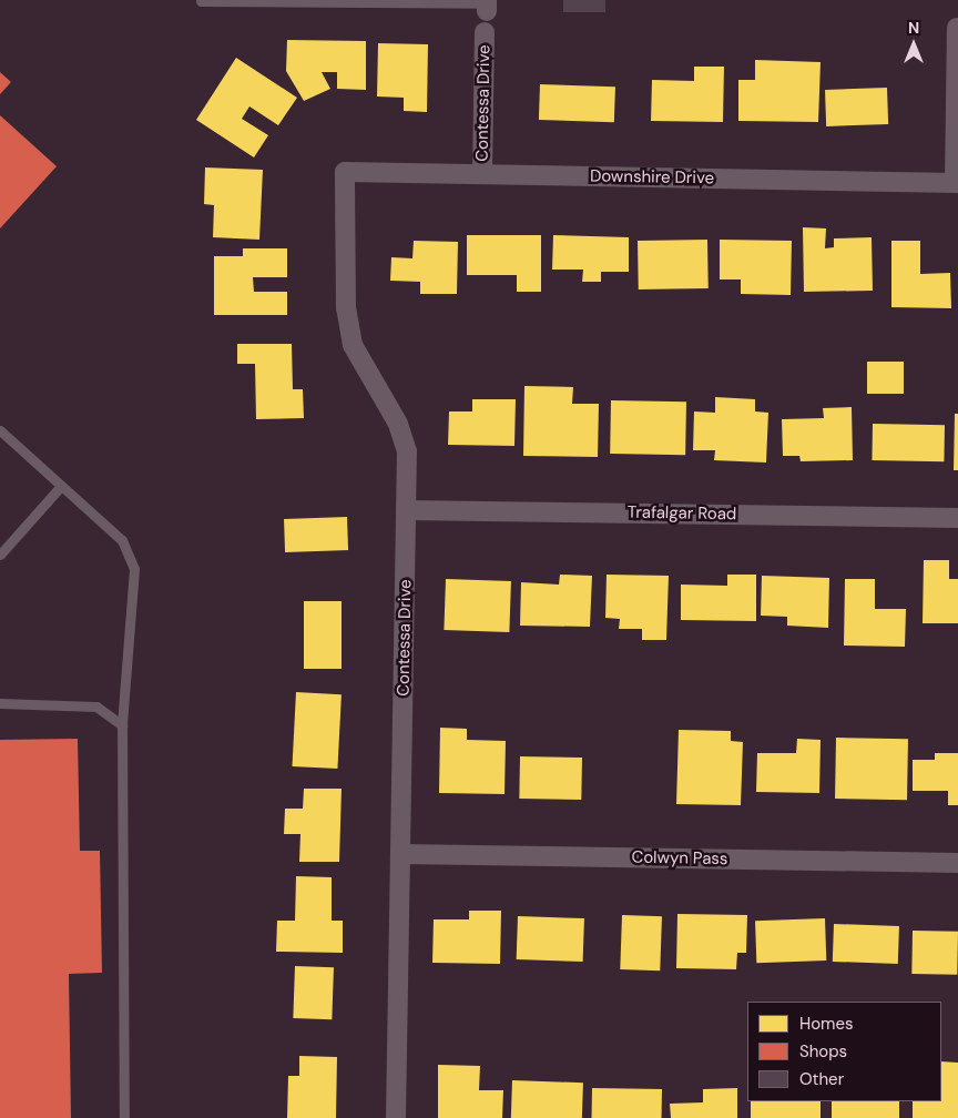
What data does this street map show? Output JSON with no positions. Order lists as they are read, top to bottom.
{
  "streets": {
    "street": [
      "Contessa Drive",
      "Downshire Drive",
      "Trafalgar Road",
      "Colwyn Pass"
    ]
  },
  "crossings": [
    ["Contessa Drive", "Downshire Drive"],
    ["Contessa Drive", "Trafalgar Road"],
    ["Contessa Drive", "Colwyn Pass"]
  ],
  "legend": ["Homes", "Shops", "Other"],
  "north": "top"
}
